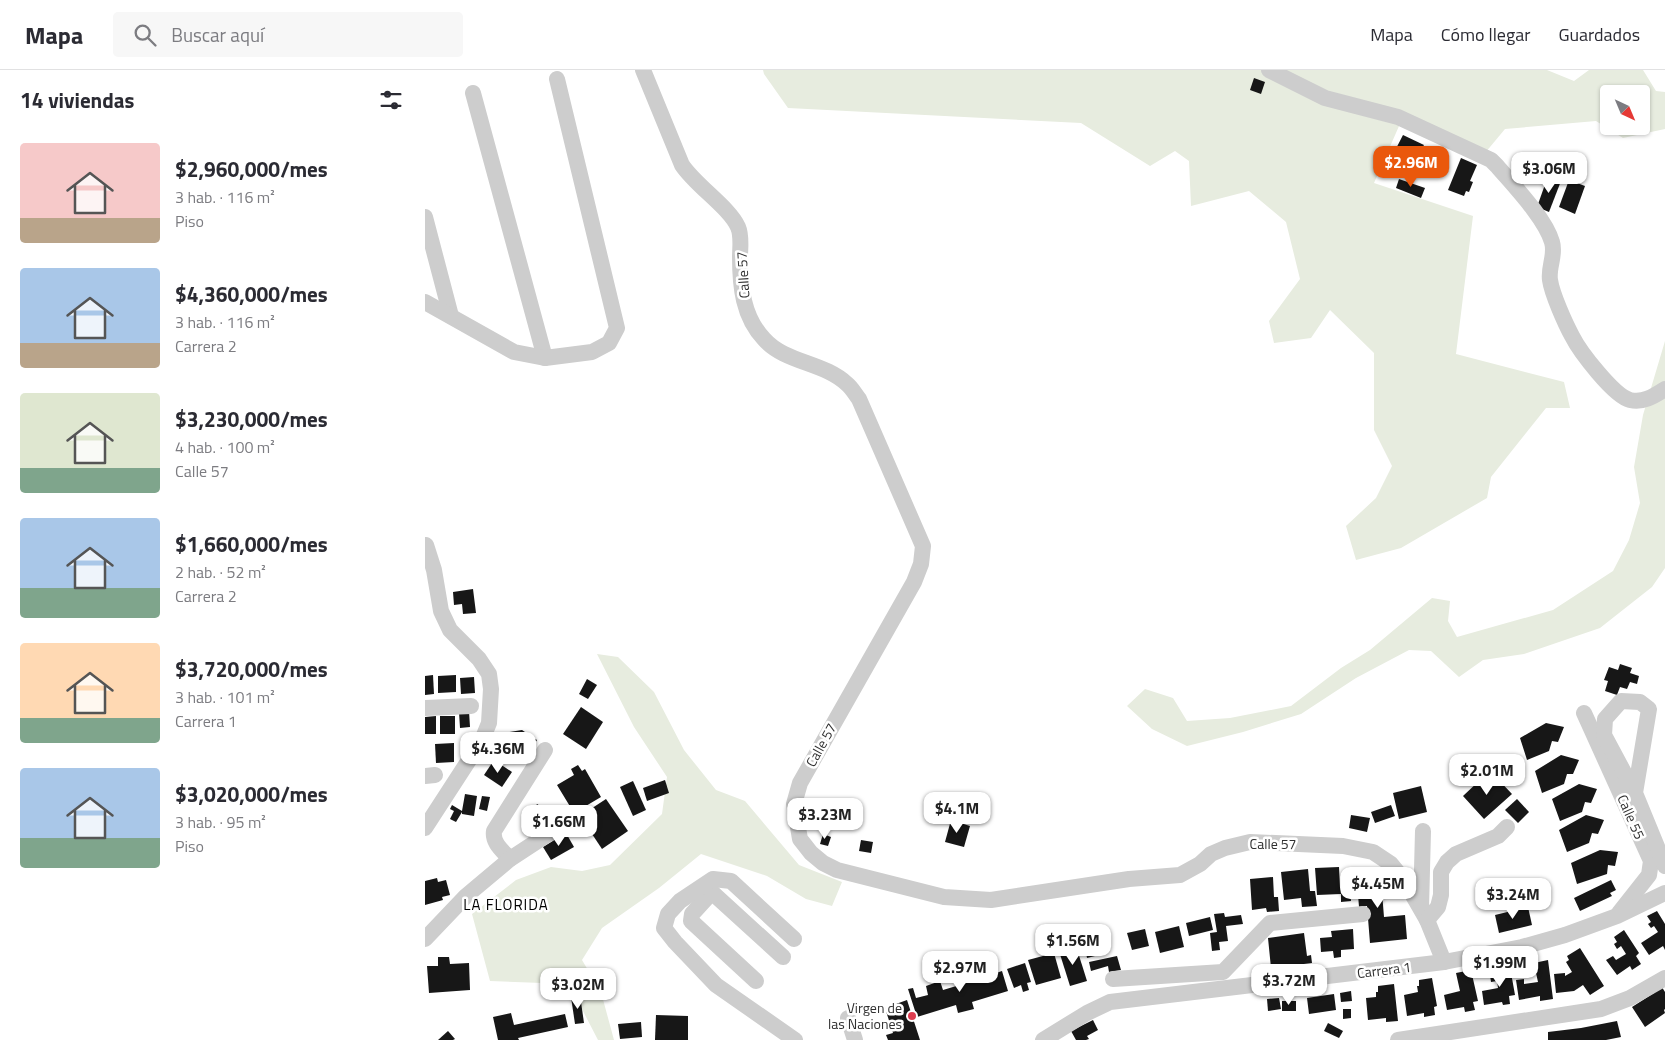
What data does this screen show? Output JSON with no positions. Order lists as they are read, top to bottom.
{
  "streets": {
    "street": ["Calle 57", "Calle 55", "Carrera 1"]
  },
  "crossings": [
    ["Calle 57", "Carrera 1"],
    ["Calle 55", "Carrera 1"]
  ],
  "districts": ["LA FLORIDA"],
  "places": ["Virgen de las Naciones"],
  "north": "bottom right",
  "page": {
    "header": "Mapa",
    "search": "Buscar aquí",
    "nav": ["Mapa", "Cómo llegar", "Guardados"],
    "heading": "14 viviendas",
    "list": [
      {
        "name": "$2,960,000/mes",
        "note": "3 hab. · 116 m² · Piso"
      },
      {
        "name": "$4,360,000/mes",
        "note": "3 hab. · 116 m² · Carrera 2"
      },
      {
        "name": "$3,230,000/mes",
        "note": "4 hab. · 100 m² · Calle 57"
      },
      {
        "name": "$1,660,000/mes",
        "note": "2 hab. · 52 m² · Carrera 2"
      },
      {
        "name": "$3,720,000/mes",
        "note": "3 hab. · 101 m² · Carrera 1"
      },
      {
        "name": "$3,020,000/mes",
        "note": "3 hab. · 95 m² · Piso"
      }
    ],
    "price": [
      "$2.96M",
      "$3.06M",
      "$4.36M",
      "$2.01M",
      "$4.1M",
      "$3.23M",
      "$1.66M",
      "$4.45M",
      "$3.24M",
      "$1.56M",
      "$1.99M",
      "$2.97M",
      "$3.72M",
      "$3.02M"
    ]
  }
}
